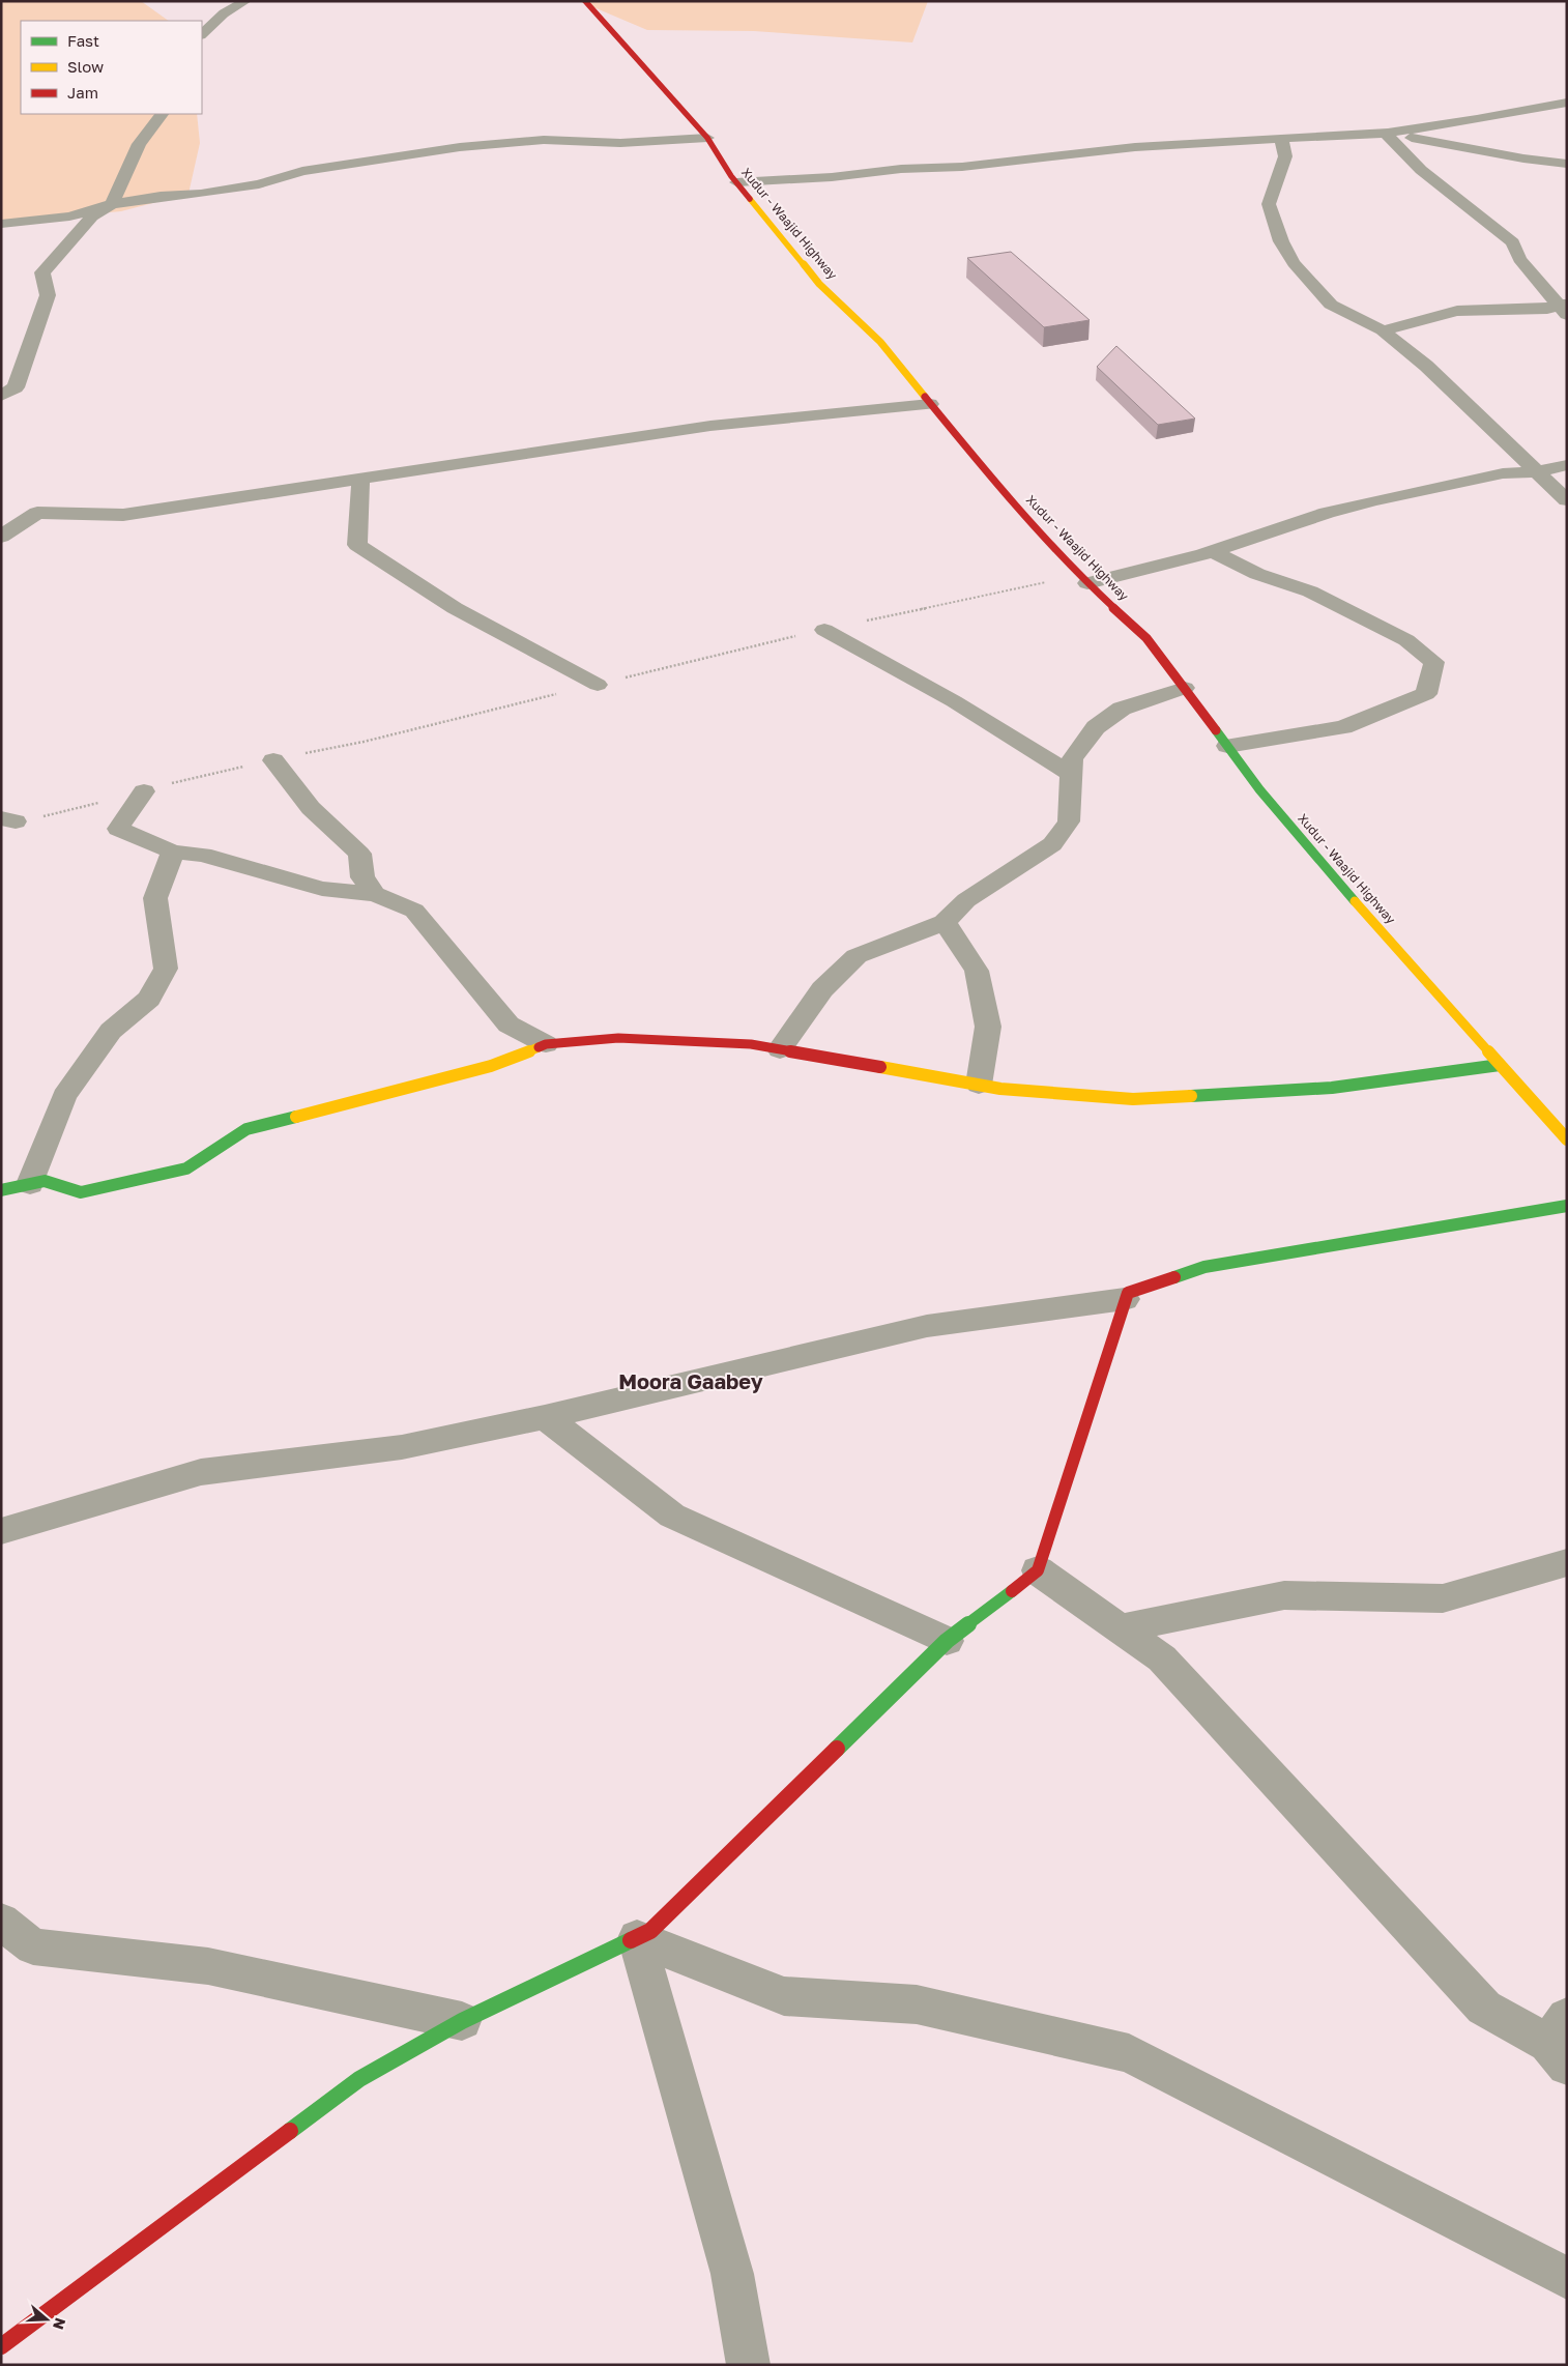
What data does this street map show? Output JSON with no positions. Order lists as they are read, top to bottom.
{
  "streets": {
    "main road": ["Xudur - Waajid Highway"]
  },
  "districts": ["Moora Gaabey"],
  "legend": ["Fast", "Slow", "Jam"],
  "north": "right"
}
